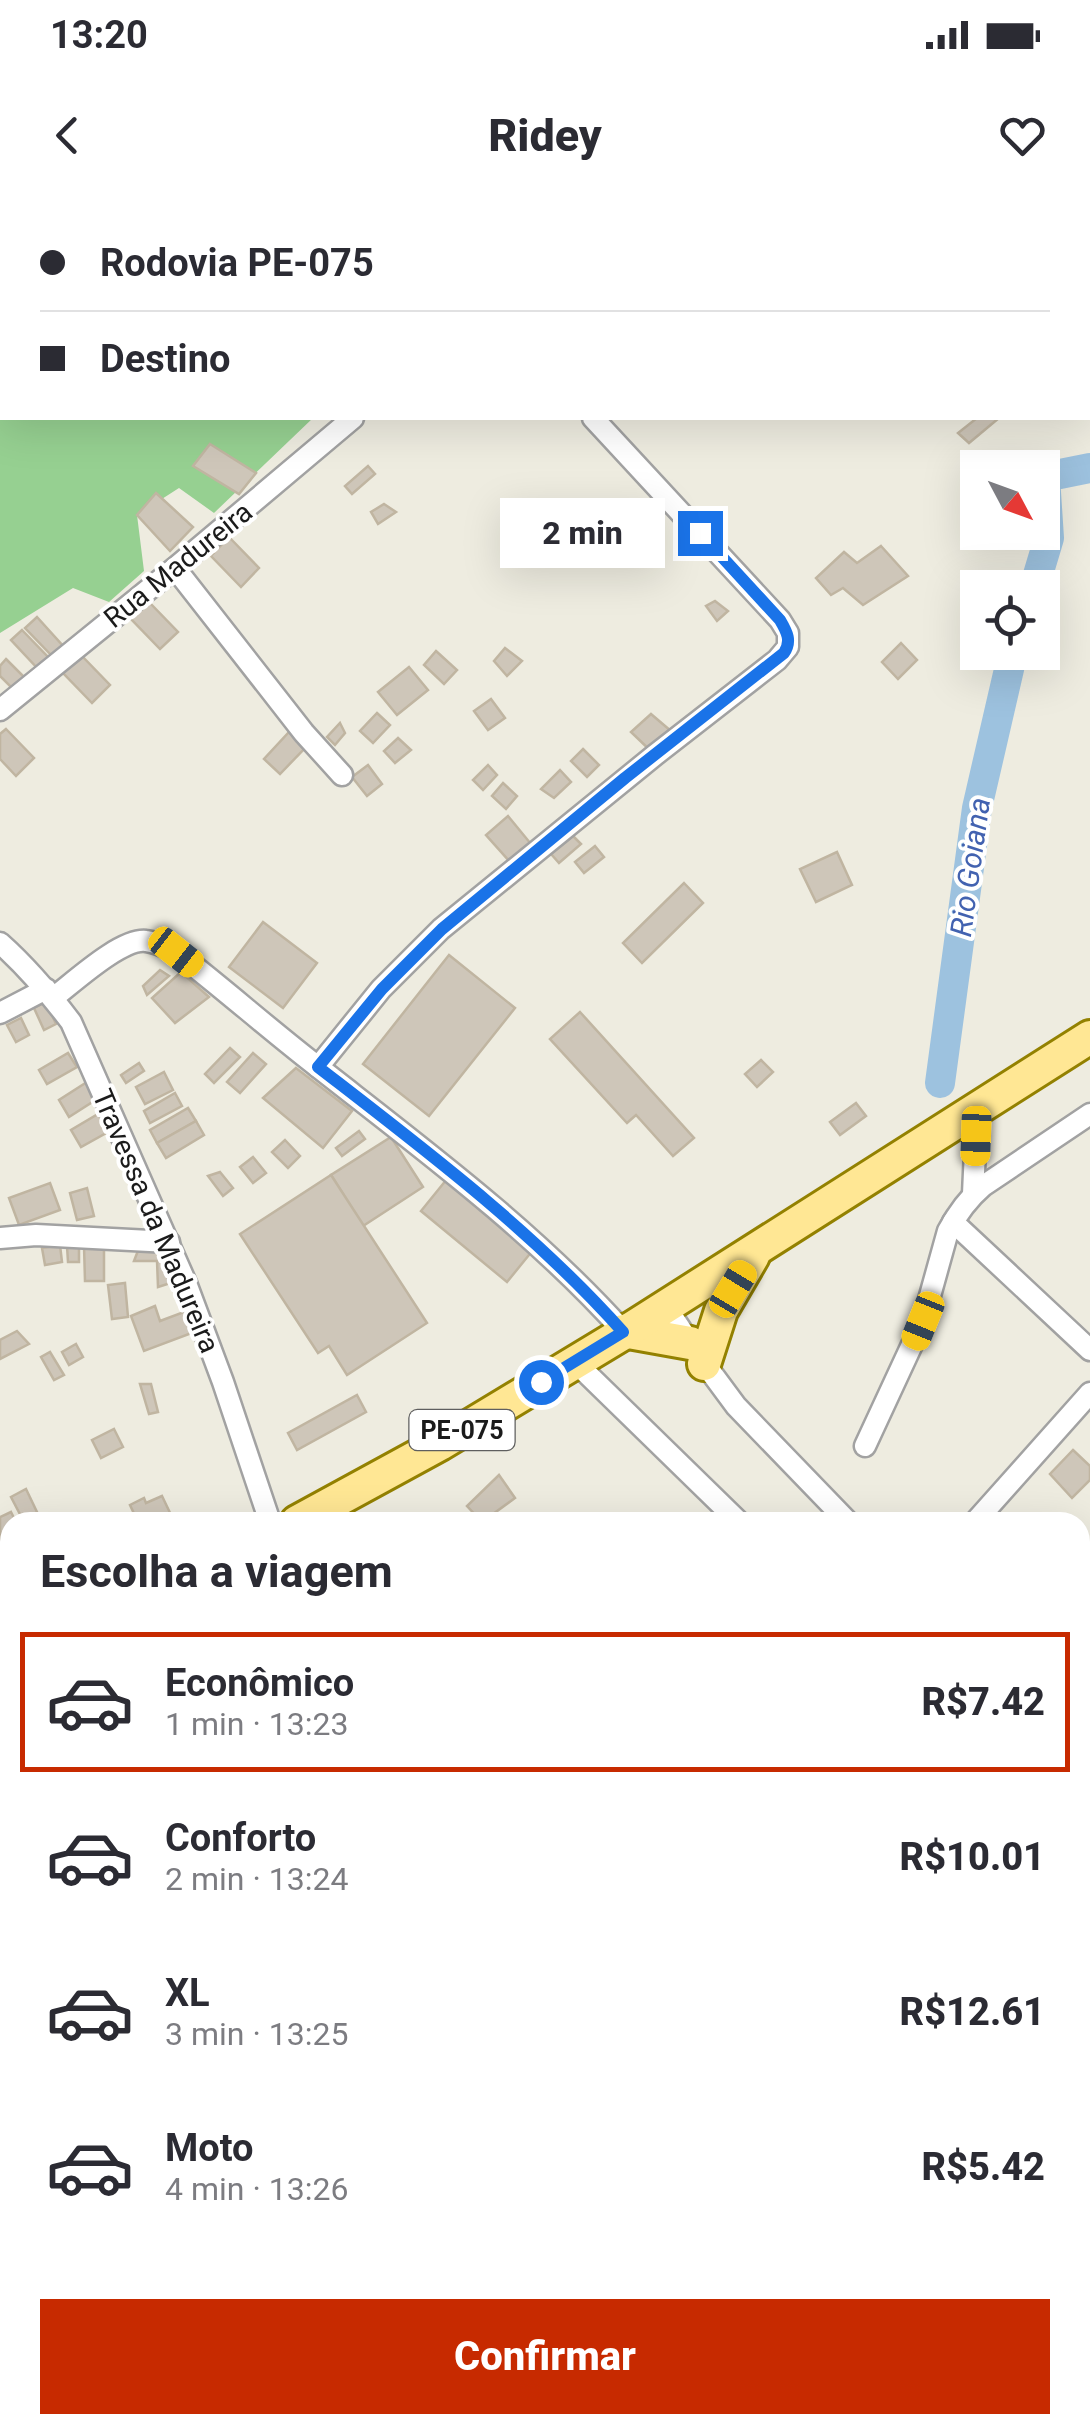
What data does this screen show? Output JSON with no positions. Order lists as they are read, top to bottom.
{
  "streets": {
    "main road": ["PE-075"],
    "street": ["Rua Madureira", "Travessa da Madureira"]
  },
  "water": ["Rio Goiana"],
  "north": "bottom right",
  "page": {
    "status": "13:20",
    "header": "Ridey",
    "banner": ["Rodovia PE-075", "Destino"],
    "bubble": "2 min",
    "heading": "Escolha a viagem",
    "list": [
      {
        "name": "Econômico",
        "note": "1 min · 13:23",
        "value": "R$7.42"
      },
      {
        "name": "Conforto",
        "note": "2 min · 13:24",
        "value": "R$10.01"
      },
      {
        "name": "XL",
        "note": "3 min · 13:25",
        "value": "R$12.61"
      },
      {
        "name": "Moto",
        "note": "4 min · 13:26",
        "value": "R$5.42"
      }
    ],
    "buttons": "Confirmar"
  }
}
